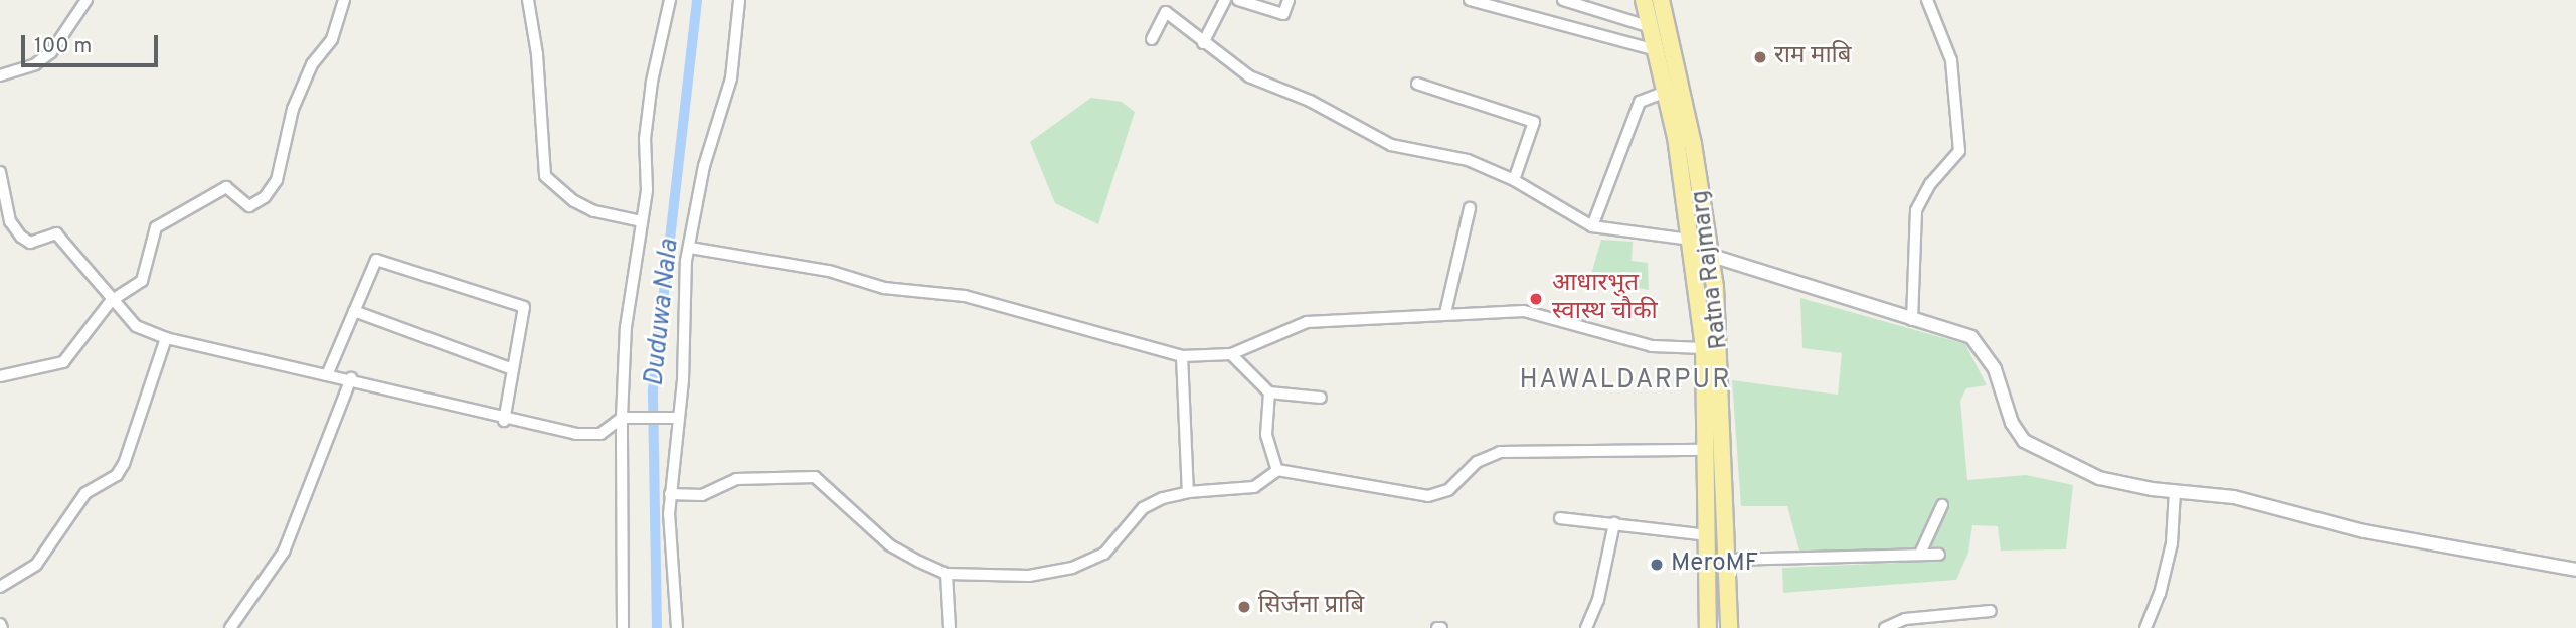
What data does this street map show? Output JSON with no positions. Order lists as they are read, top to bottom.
{
  "streets": {
    "highway": ["Ratna Rajmarg"]
  },
  "districts": ["HAWALDARPUR"],
  "water": ["Duduwa Nala"],
  "places": [
    "राम माबि",
    "आधारभुत स्वास्थ चौकी",
    "MeroMF",
    "सिर्जना प्राबि"
  ],
  "scale_bar": "100 m"
}
